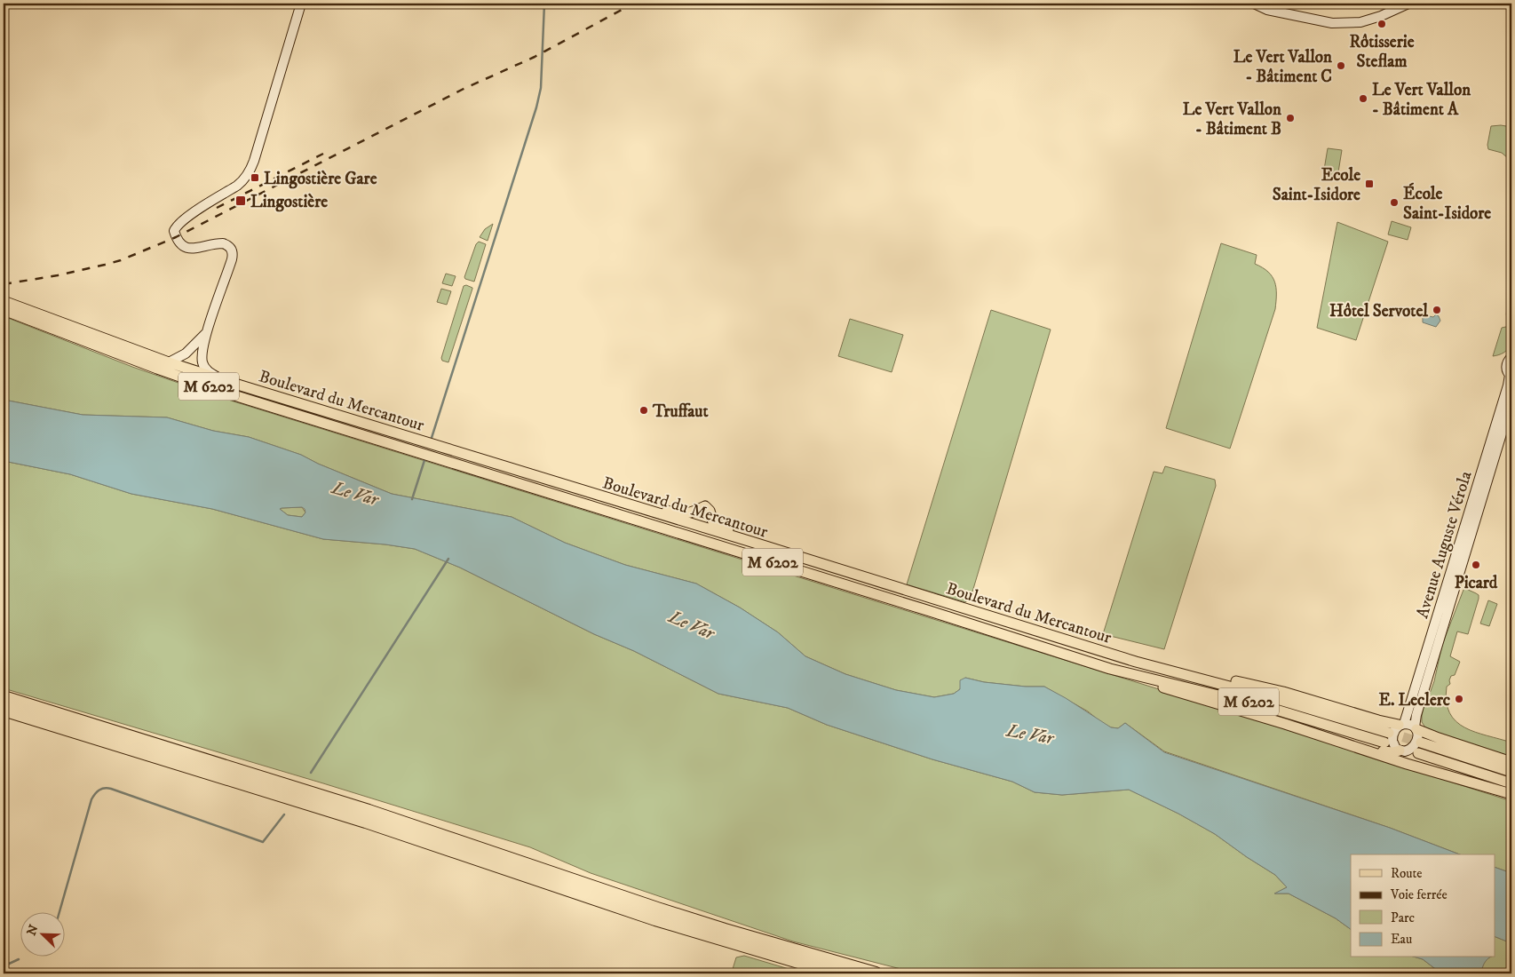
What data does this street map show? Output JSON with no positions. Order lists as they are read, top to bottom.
{
  "streets": {
    "main road": ["M 6202", "Boulevard du Mercantour", "Avenue Auguste Vérola"]
  },
  "water": ["Le Var"],
  "places": {
    "other": [
      "Rôtisserie Steflam",
      "Le Vert Vallon - Bâtiment C",
      "Le Vert Vallon - Bâtiment A",
      "Le Vert Vallon - Bâtiment B",
      "École Saint-Isidore",
      "Hôtel Servotel",
      "Truffaut",
      "Picard",
      "E. Leclerc"
    ],
    "transit": ["Lingostière Gare", "Ecole Saint-Isidore", "Lingostière"]
  },
  "legend": [
    "Route",
    "Voie ferrée",
    "Parc",
    "Eau"
  ],
  "north": "top left"
}
